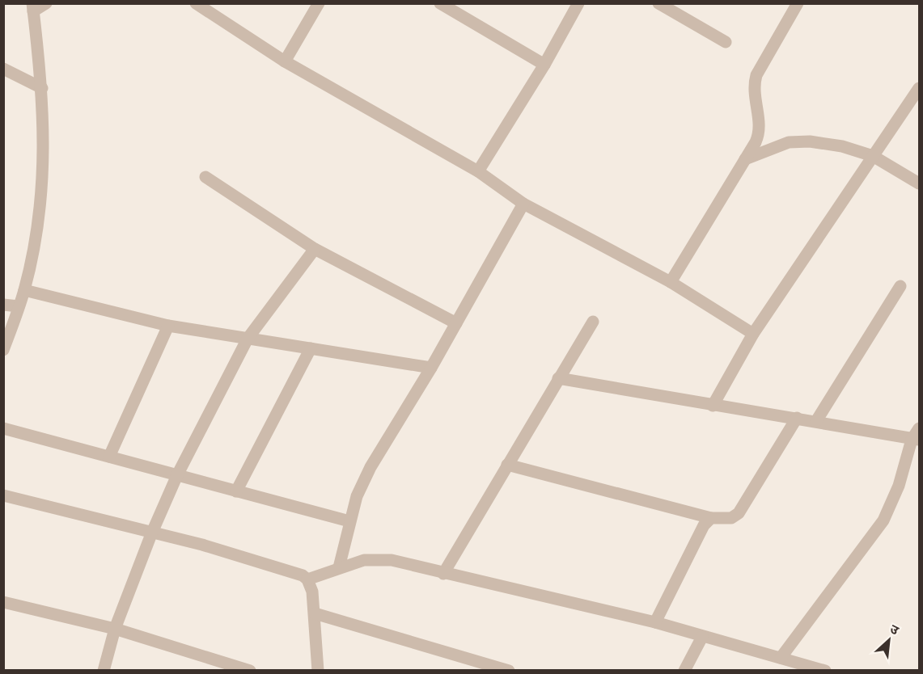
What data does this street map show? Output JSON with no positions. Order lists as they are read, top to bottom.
{
  "north": "top right"
}
